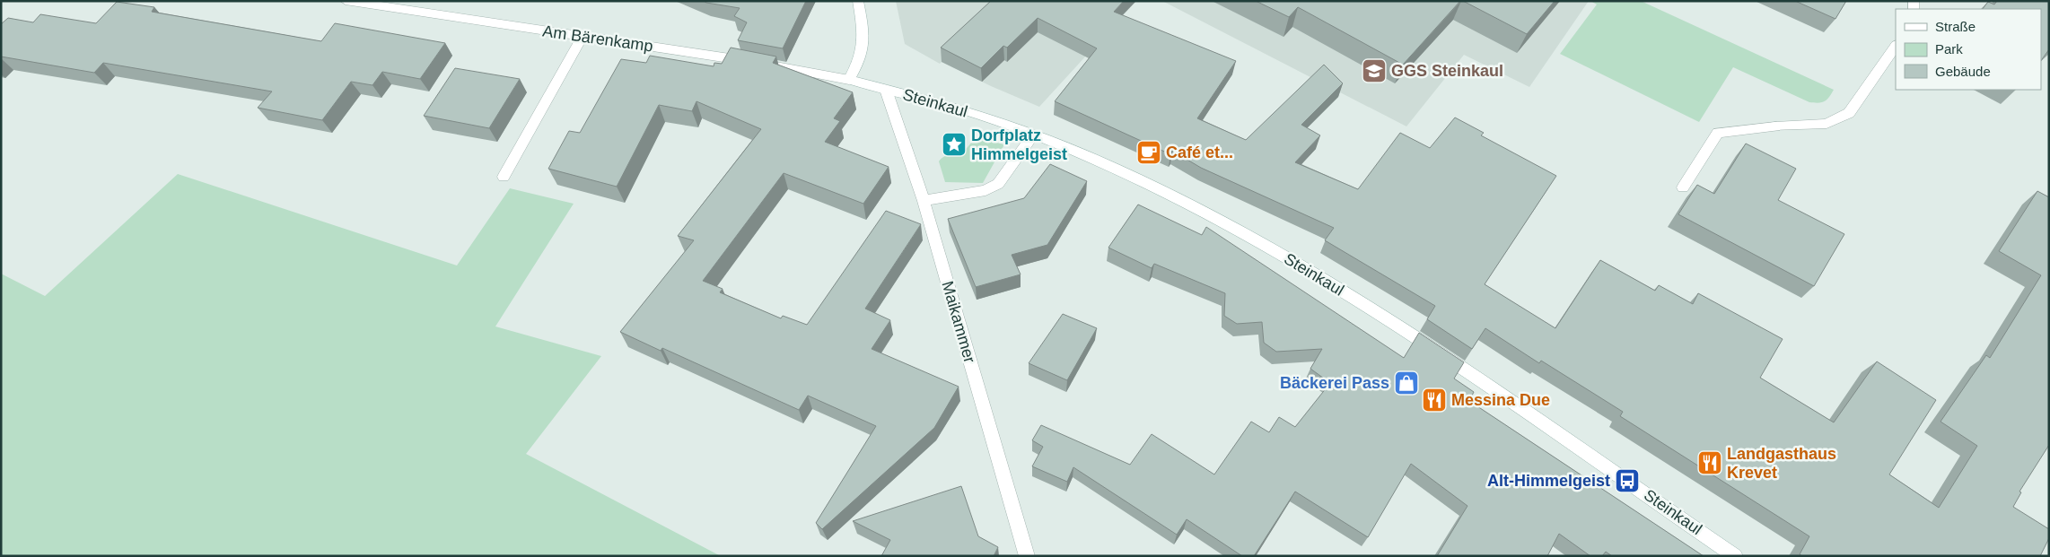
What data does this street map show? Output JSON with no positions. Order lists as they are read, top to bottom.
{
  "streets": {
    "street": ["Am Bärenkamp", "Steinkaul", "Maikammer"]
  },
  "crossings": [
    ["Am Bärenkamp", "Steinkaul"],
    ["Steinkaul", "Maikammer"]
  ],
  "places": {
    "school or university": ["GGS Steinkaul"],
    "place": ["Dorfplatz Himmelgeist"],
    "cafe": ["Café et..."],
    "shop": ["Bäckerei Pass"],
    "restaurant": ["Messina Due", "Landgasthaus Krevet"],
    "bus stop": ["Alt-Himmelgeist"]
  },
  "legend": ["Straße", "Park", "Gebäude"]
}
